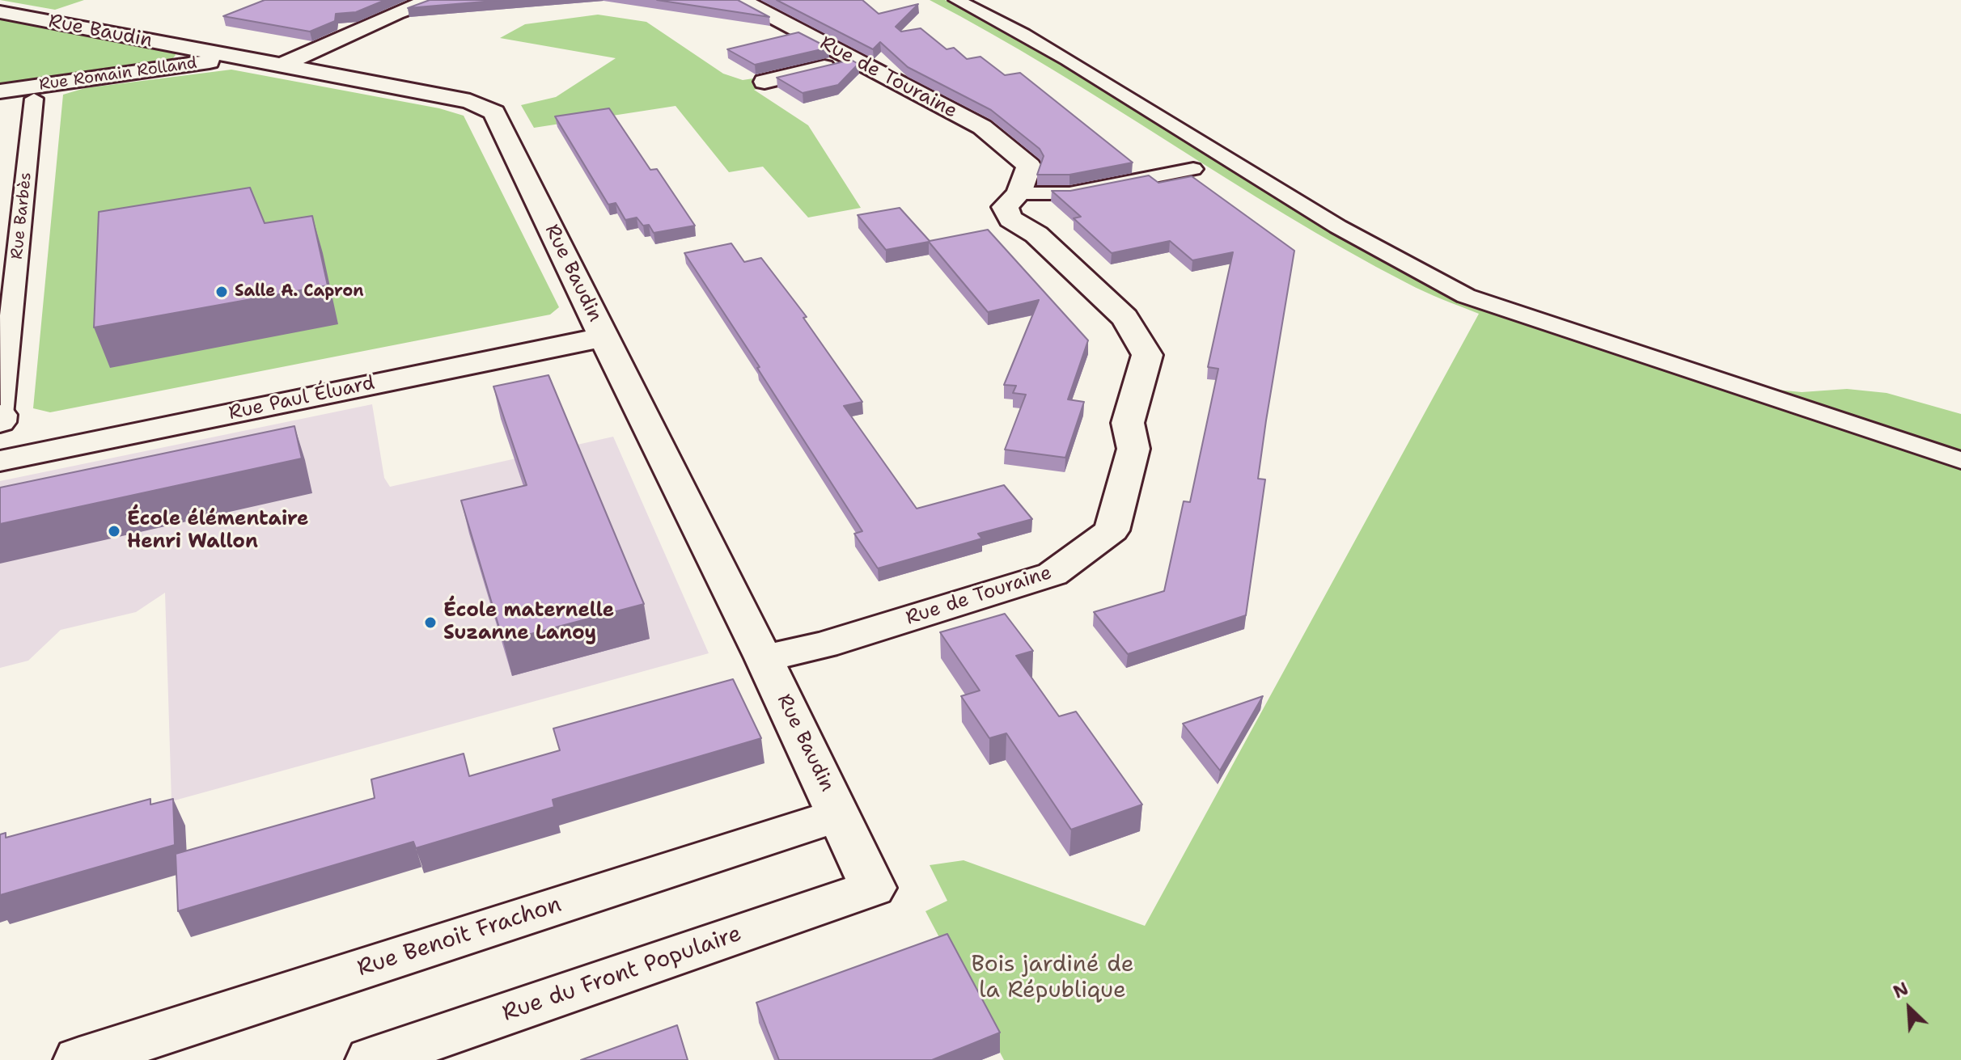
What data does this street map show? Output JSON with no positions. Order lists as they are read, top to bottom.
{
  "streets": {
    "street": [
      "Rue Baudin",
      "Rue Romain Rolland",
      "Rue de Touraine",
      "Rue Paul Éluard",
      "Rue Benoit Frachon",
      "Rue du Front Populaire"
    ],
    "lane": ["Rue Barbès"]
  },
  "crossings": [
    ["Rue Baudin", "Rue Romain Rolland"],
    ["Rue Baudin", "Rue de Touraine"],
    ["Rue Baudin", "Rue Paul Éluard"],
    ["Rue Baudin", "Rue Benoit Frachon"],
    ["Rue Baudin", "Rue du Front Populaire"],
    ["Rue Romain Rolland", "Rue Barbès"]
  ],
  "parks": ["Bois jardiné de la République"],
  "places": ["Salle A. Capron", "École élémentaire Henri Wallon", "École maternelle Suzanne Lanoy"],
  "north": "top left"
}
